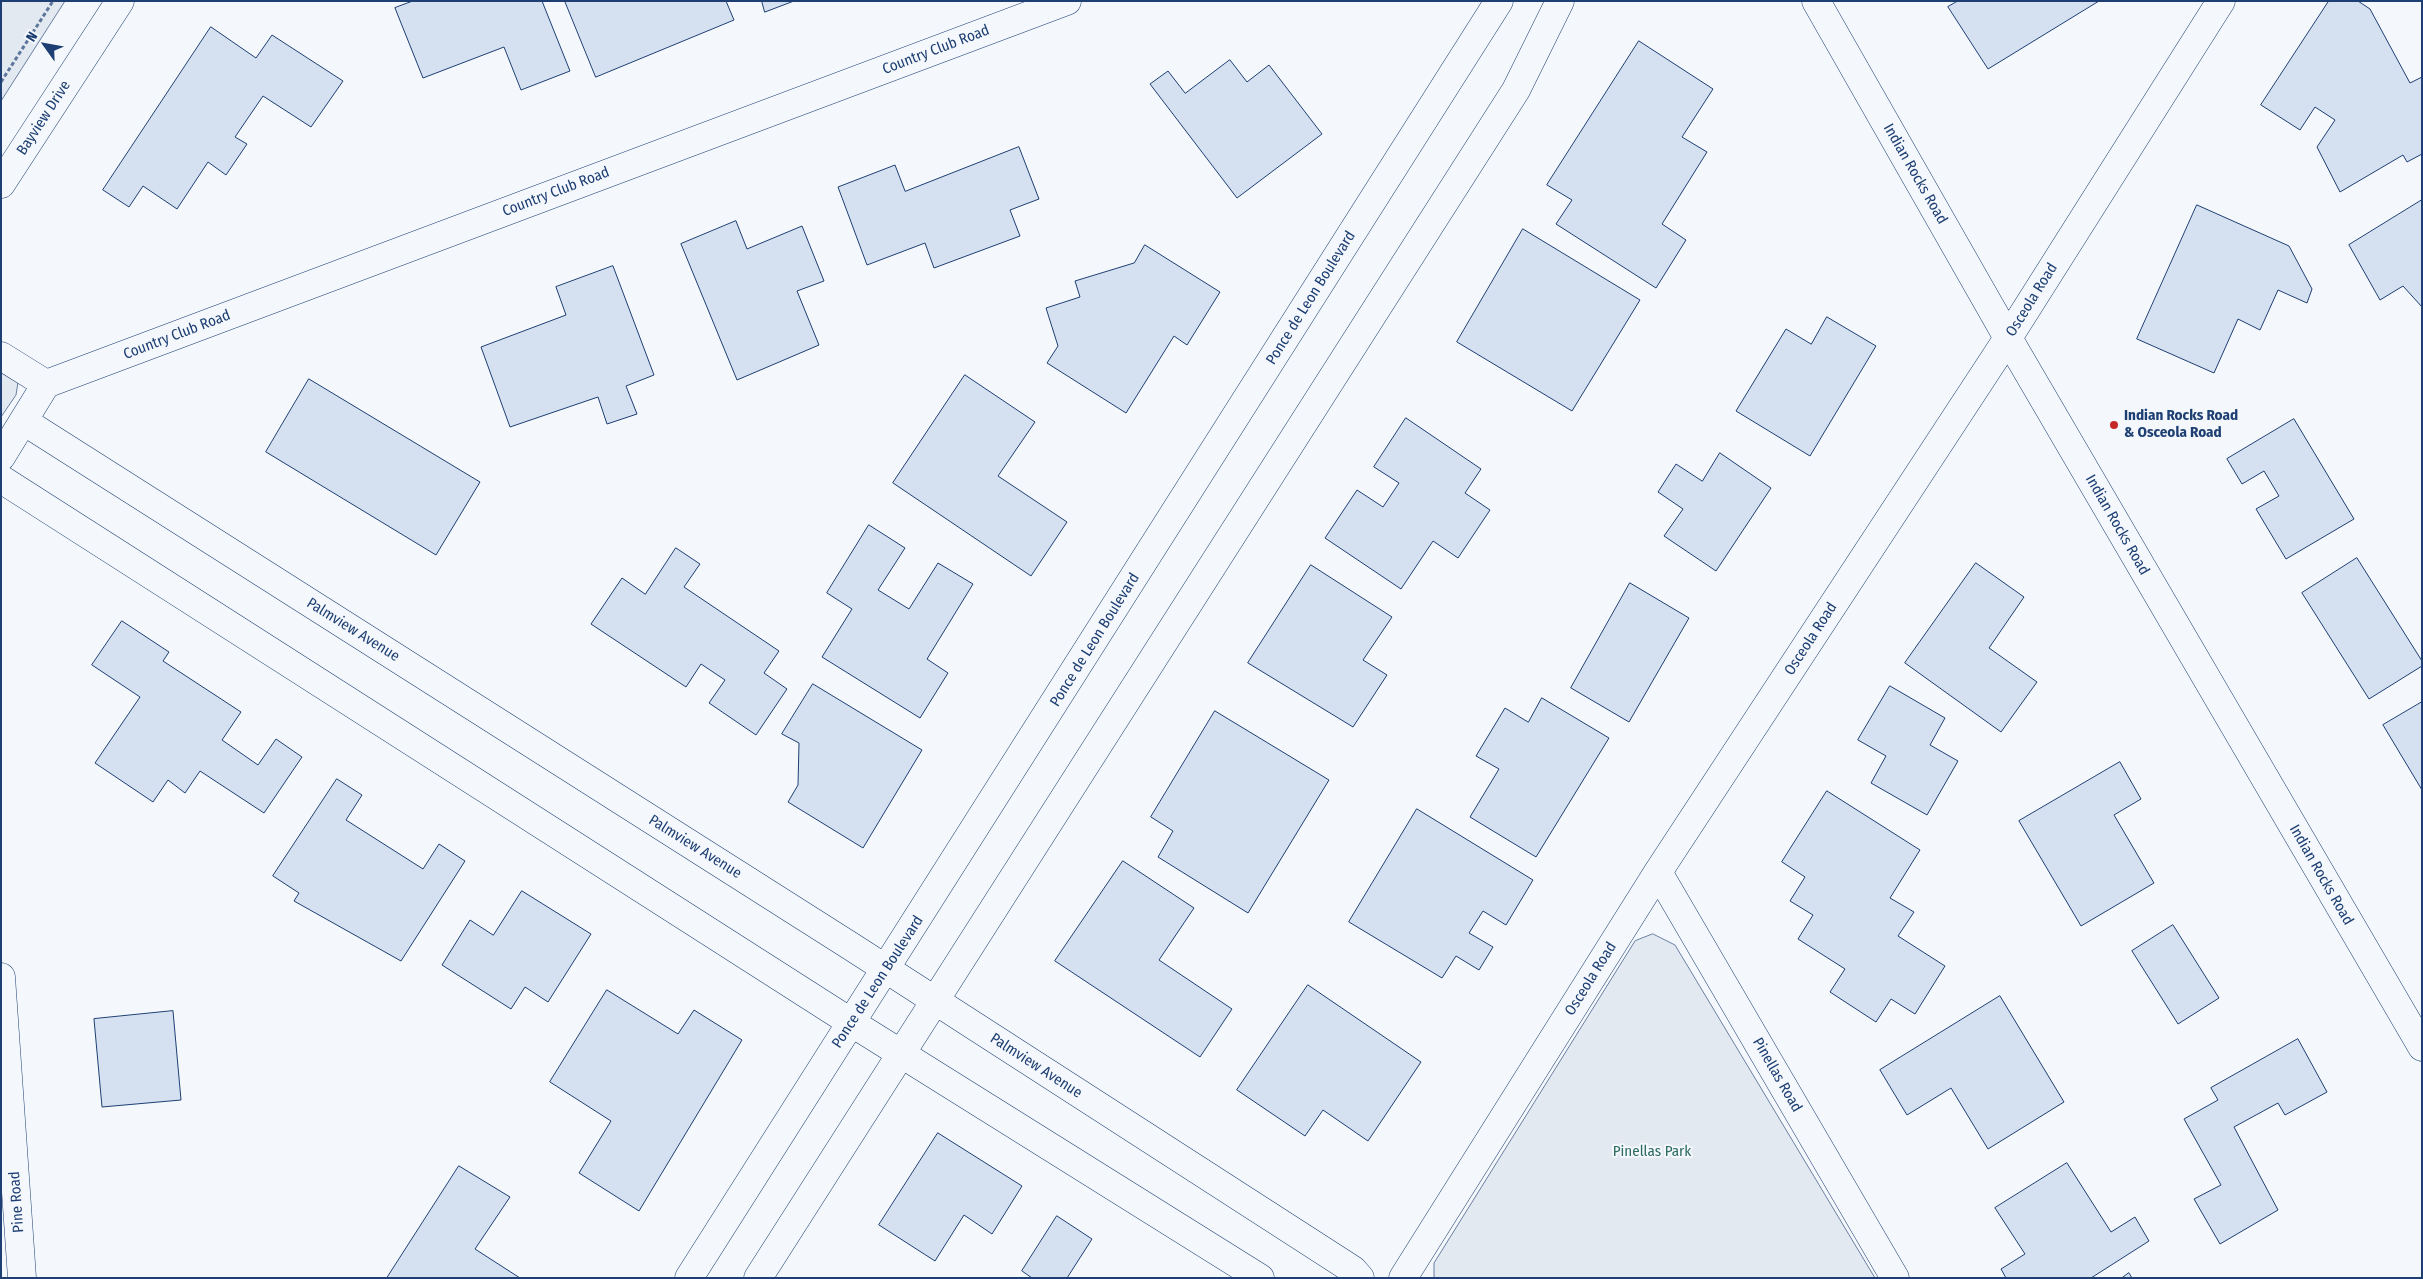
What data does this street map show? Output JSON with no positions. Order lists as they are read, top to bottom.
{
  "streets": {
    "street": [
      "Country Club Road",
      "Bayview Drive",
      "Indian Rocks Road",
      "Ponce de Leon Boulevard",
      "Osceola Road",
      "Palmview Avenue",
      "Pinellas Road",
      "Pine Road"
    ]
  },
  "crossings": [
    ["Indian Rocks Road", "Osceola Road"],
    ["Ponce de Leon Boulevard", "Palmview Avenue"],
    ["Osceola Road", "Pinellas Road"]
  ],
  "parks": ["Pinellas Park"],
  "places": ["Indian Rocks Road & Osceola Road"],
  "north": "top left"
}
